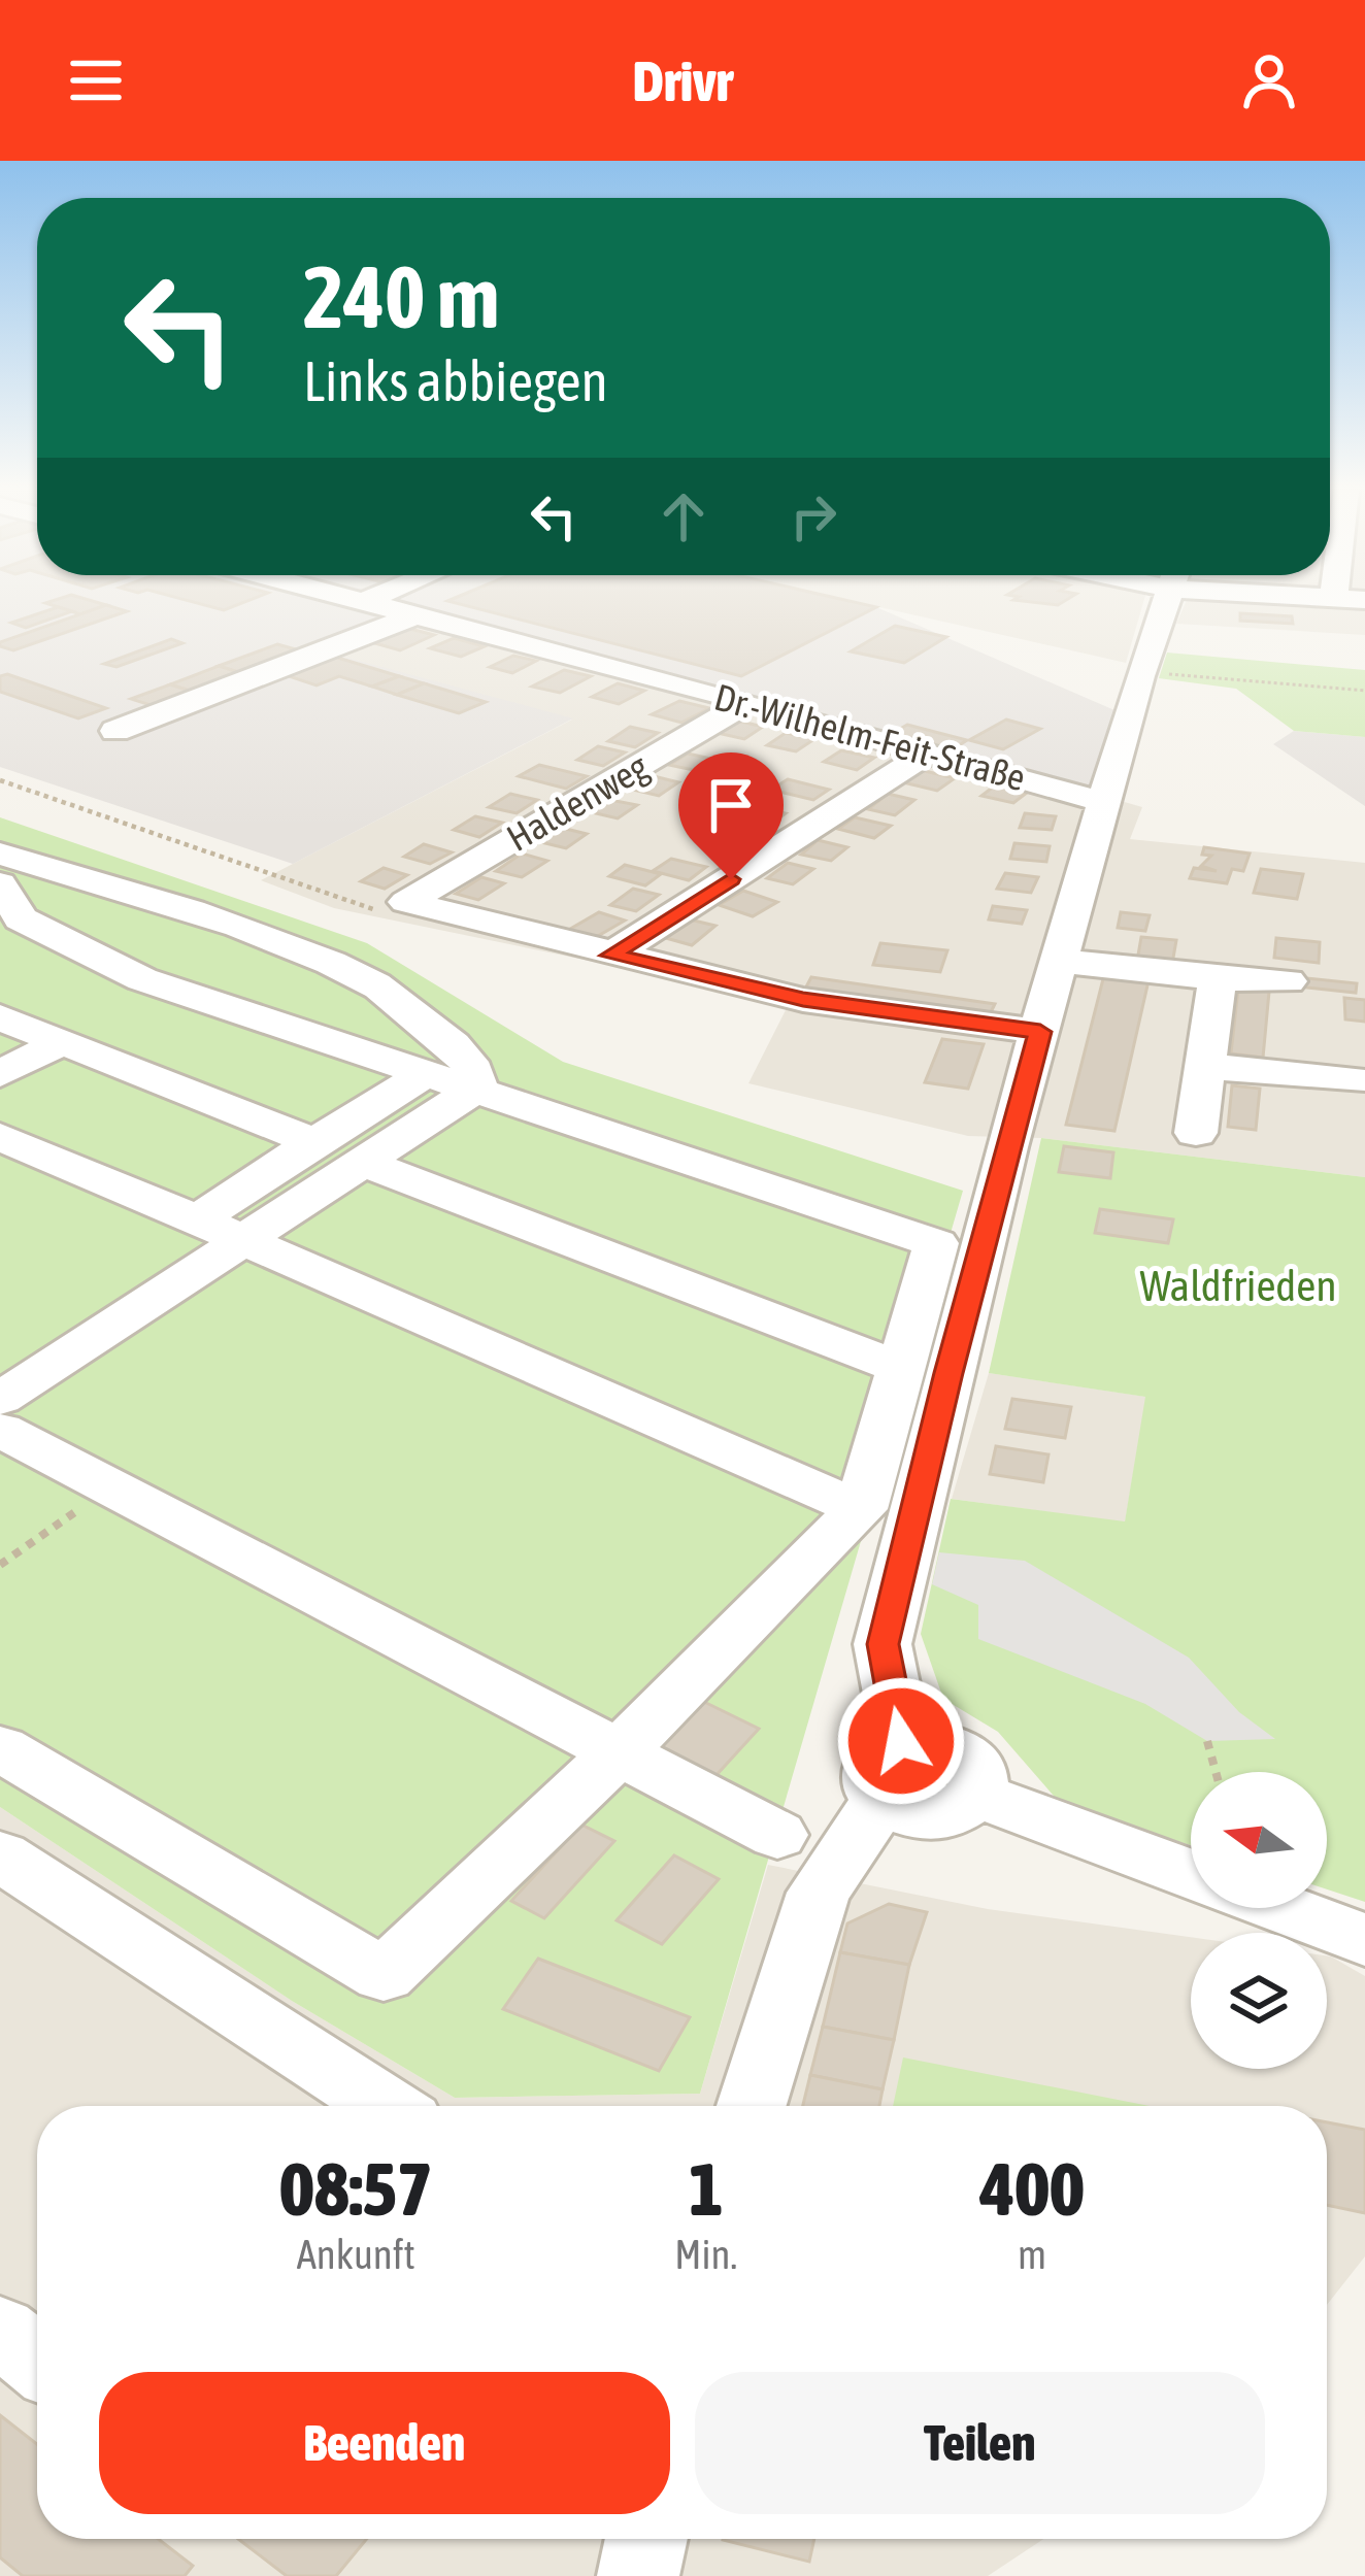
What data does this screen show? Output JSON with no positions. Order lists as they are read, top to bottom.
{
  "streets": {
    "street": ["Dr.-Wilhelm-Feit-Straße", "Haldenweg"]
  },
  "crossings": [
    ["Dr.-Wilhelm-Feit-Straße", "Haldenweg"]
  ],
  "parks": ["Waldfrieden"],
  "north": "left",
  "page": {
    "header": "Drivr",
    "turn": ["240 m", "Links abbiegen"],
    "eta": [
      "08:57",
      "Ankunft",
      "1",
      "Min.",
      "400",
      "m"
    ],
    "buttons": ["Beenden", "Teilen"]
  }
}
